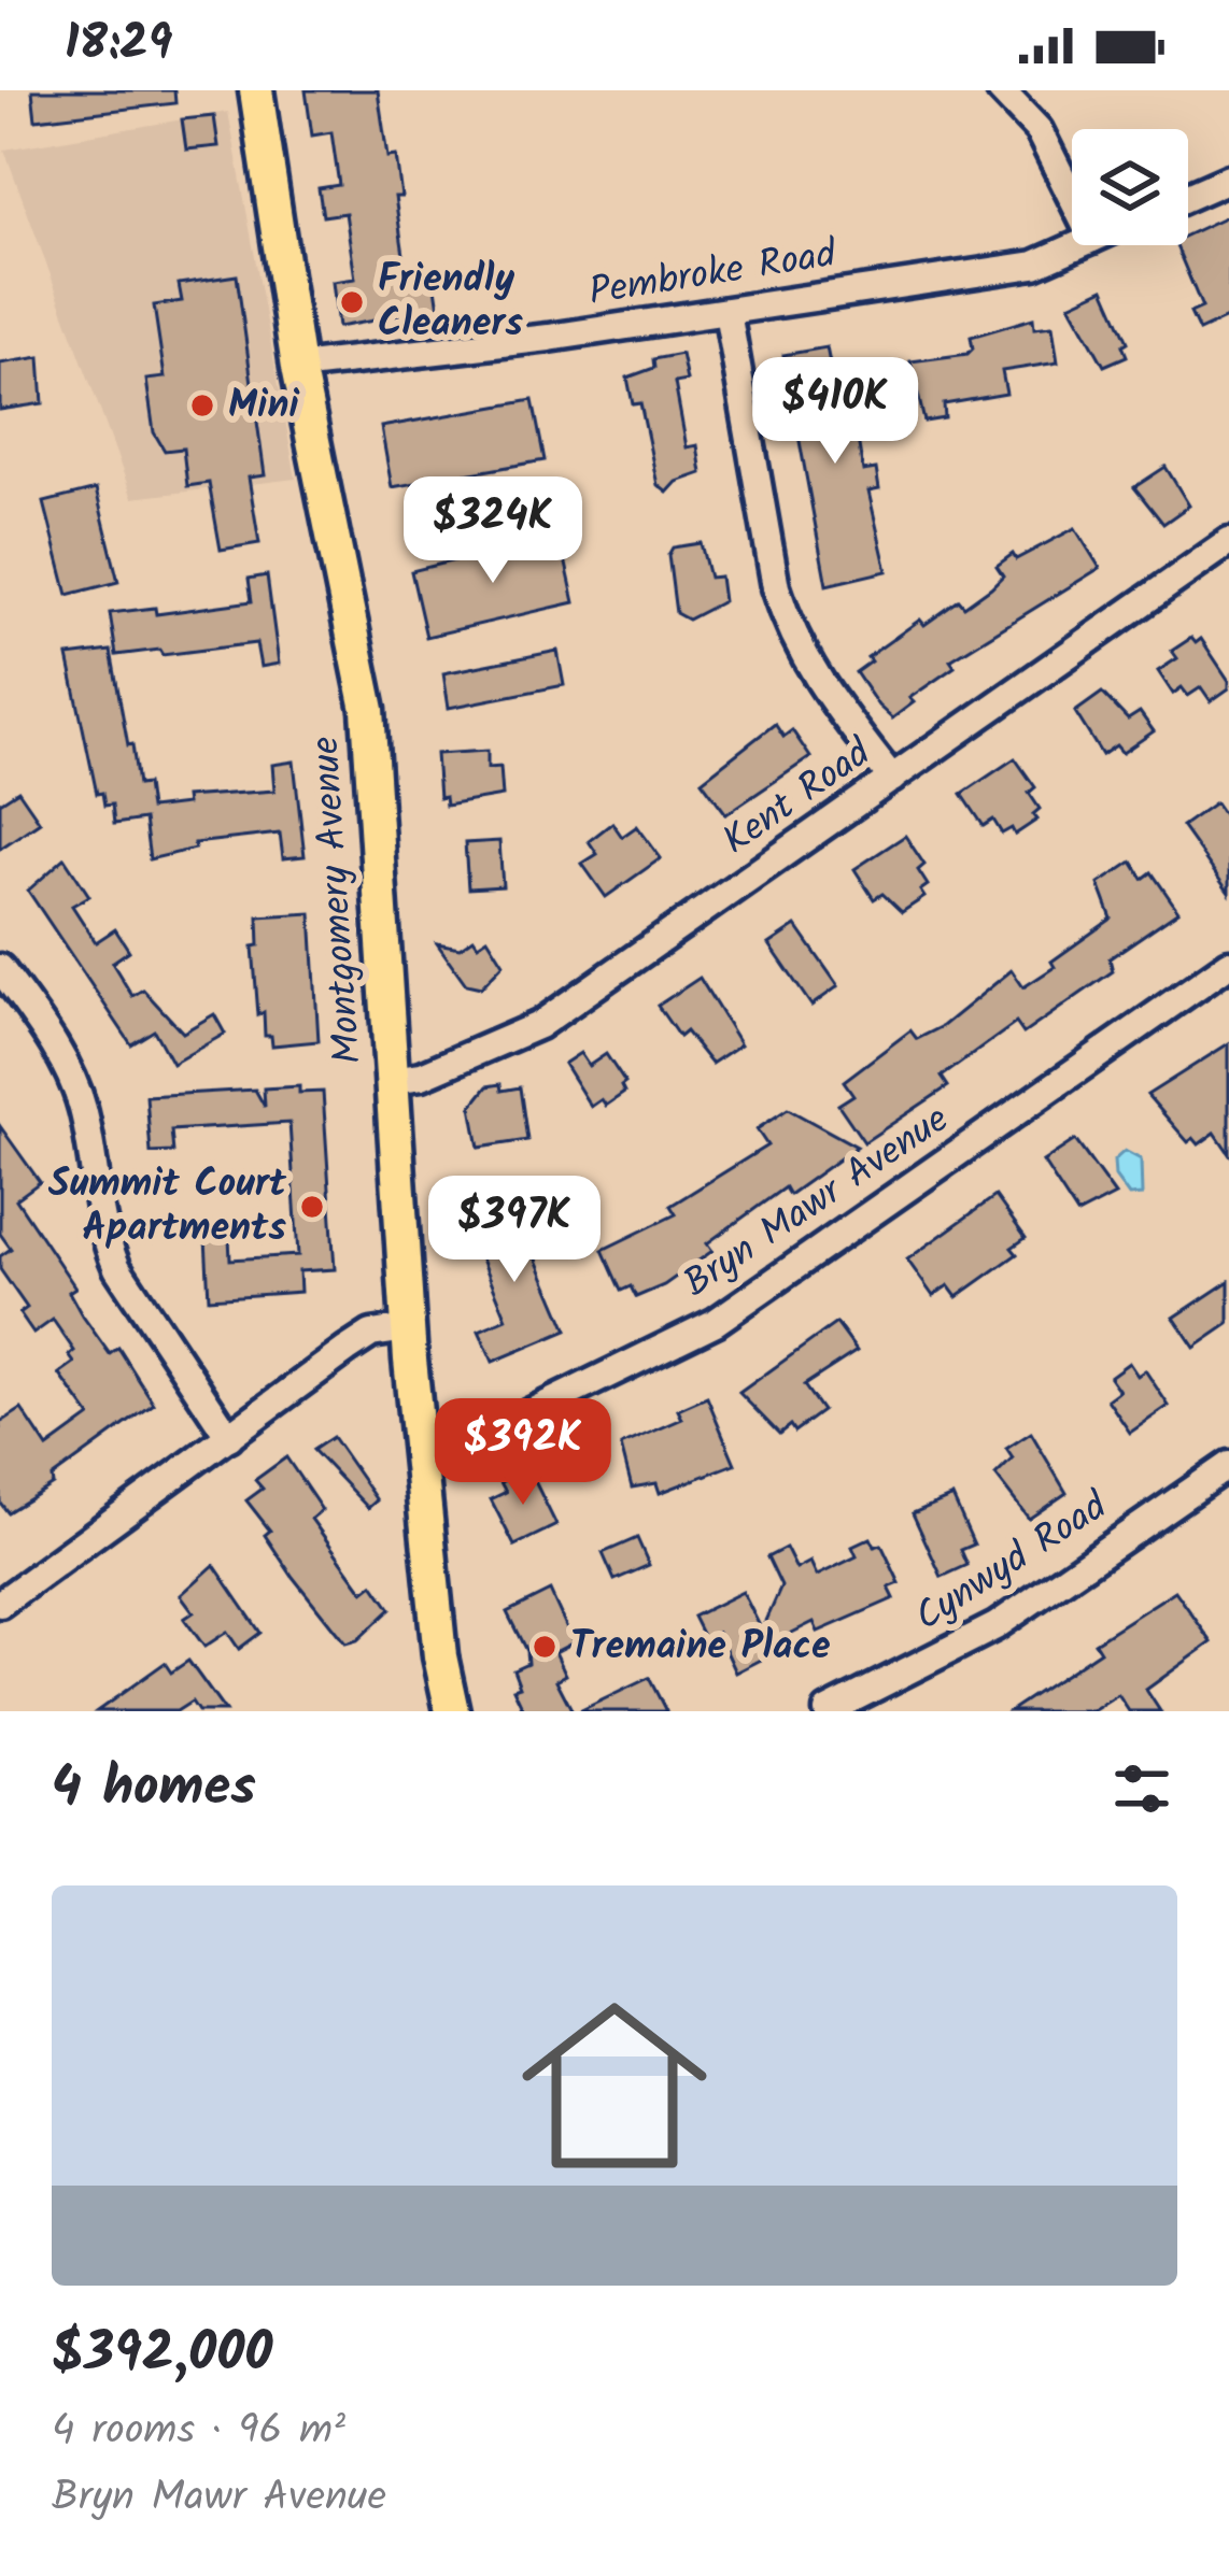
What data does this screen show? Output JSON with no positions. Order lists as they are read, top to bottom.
{
  "streets": {
    "main road": ["Montgomery Avenue"],
    "street": [
      "Pembroke Road",
      "Kent Road",
      "Bryn Mawr Avenue",
      "Cynwyd Road"
    ]
  },
  "crossings": [
    ["Pembroke Road", "Montgomery Avenue"],
    ["Kent Road", "Montgomery Avenue"],
    ["Montgomery Avenue", "Bryn Mawr Avenue"]
  ],
  "places": [
    "Friendly Cleaners",
    "Mini",
    "Summit Court Apartments",
    "Tremaine Place"
  ],
  "page": {
    "status": "18:29",
    "price": [
      "$410K",
      "$324K",
      "$397K",
      "$392K"
    ],
    "heading": "4 homes",
    "list": [
      {
        "name": "$392,000",
        "note": "4 rooms · 96 m² · Bryn Mawr Avenue"
      }
    ]
  }
}
